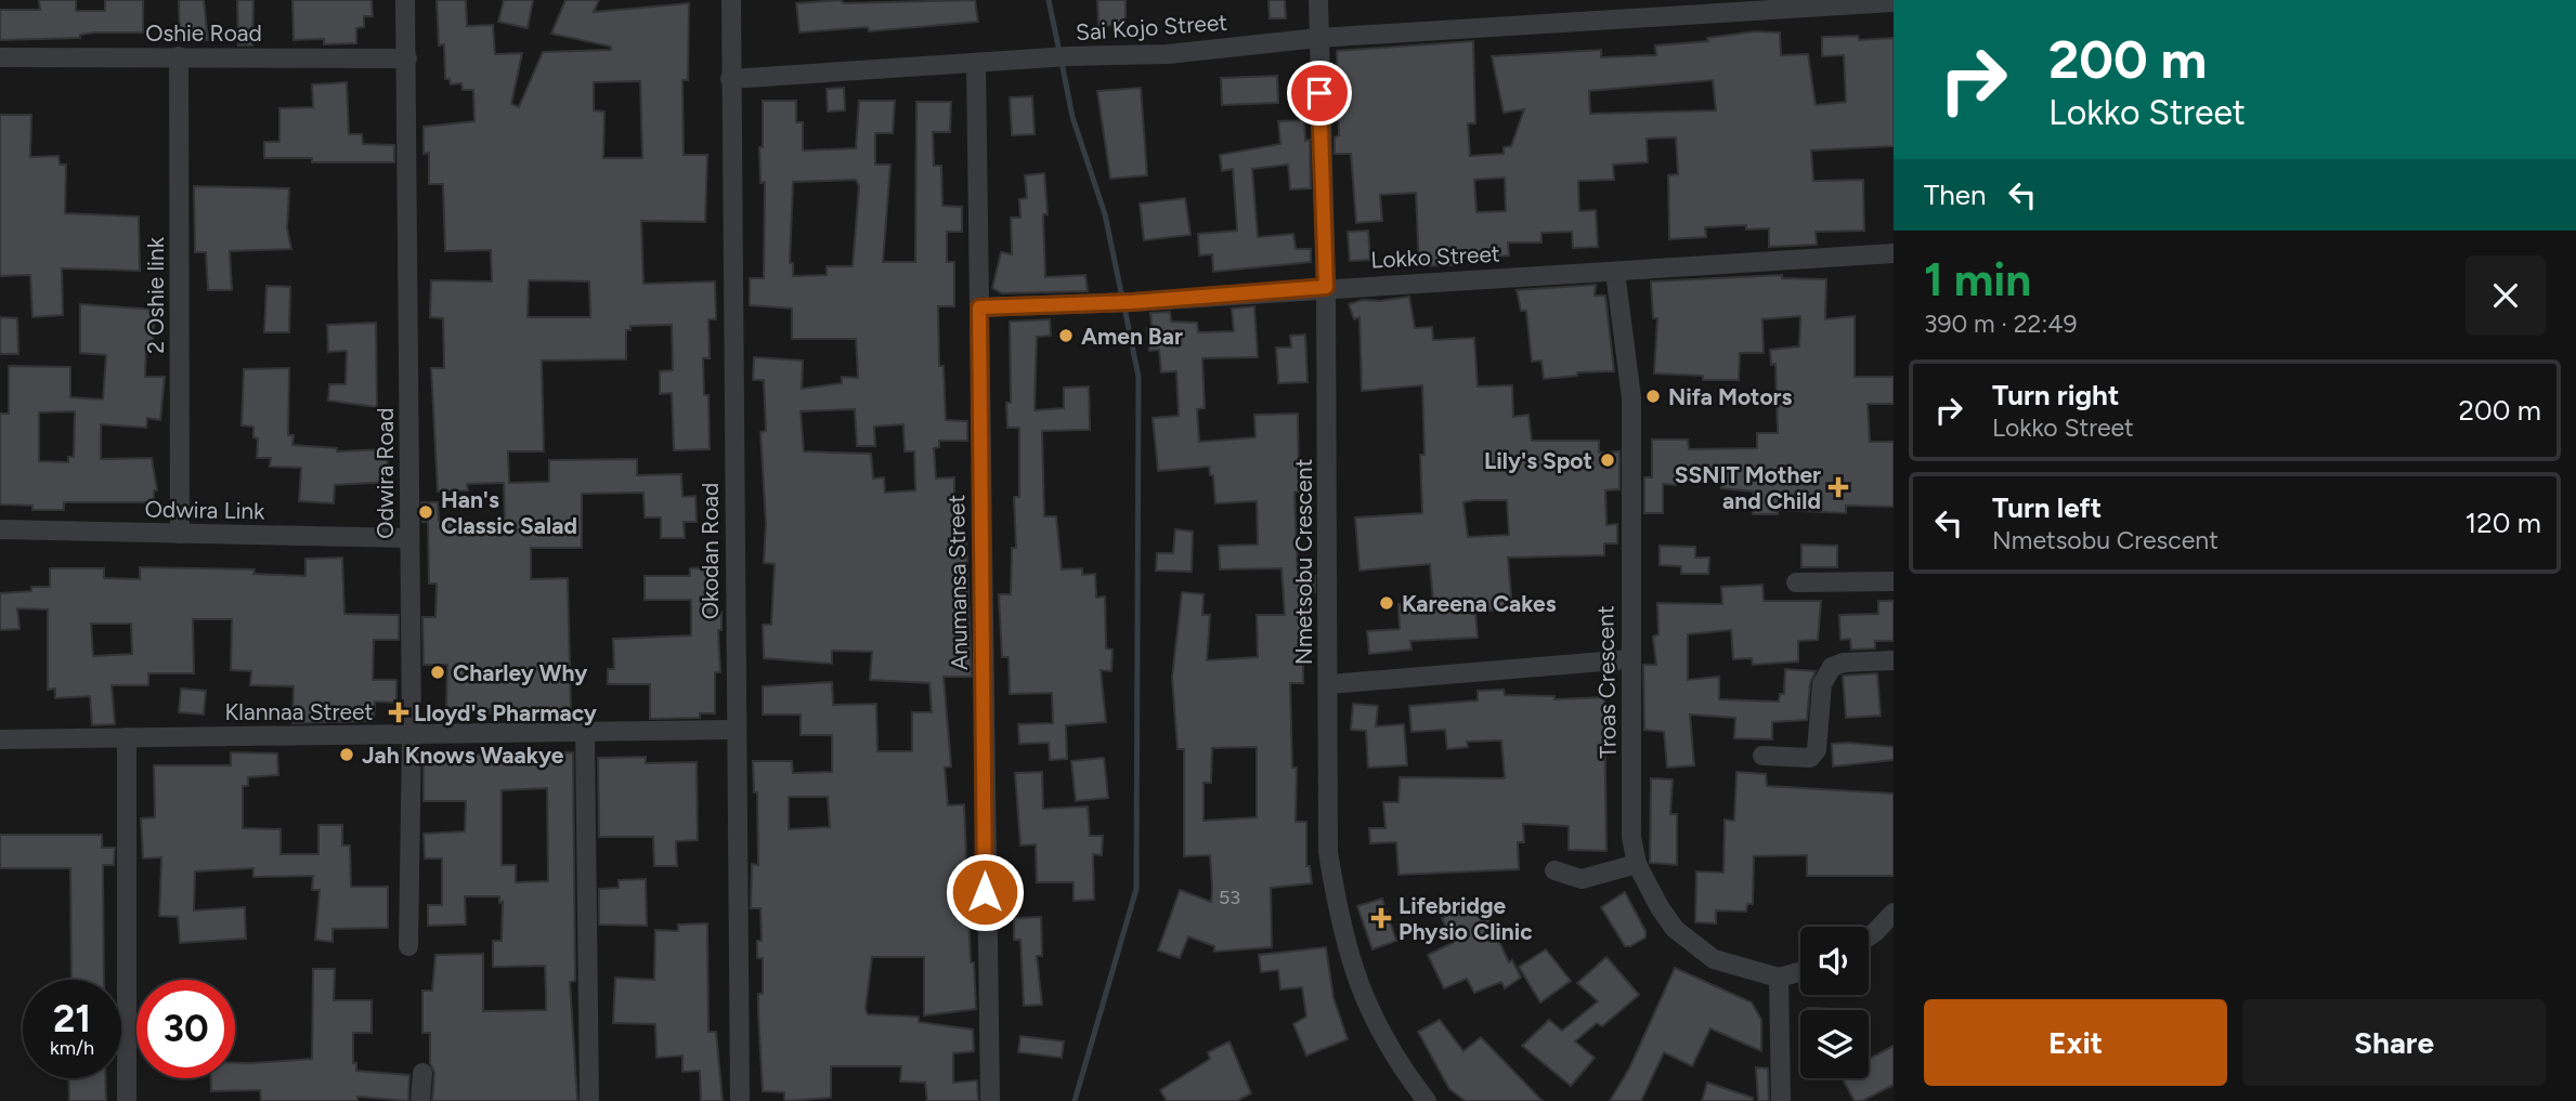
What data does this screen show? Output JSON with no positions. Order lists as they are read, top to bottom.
{
  "streets": {
    "street": [
      "Sai Kojo Street",
      "Oshie Road",
      "Lokko Street",
      "2 Oshie link",
      "Odwira Road",
      "Odwira Link",
      "Okodan Road",
      "Nmetsobu Crescent",
      "Anumansa Street",
      "Troas Crescent",
      "Klannaa Street"
    ]
  },
  "crossings": [
    ["Sai Kojo Street", "Okodan Road"],
    ["Sai Kojo Street", "Nmetsobu Crescent"],
    ["Sai Kojo Street", "Anumansa Street"],
    ["Oshie Road", "2 Oshie link"],
    ["Oshie Road", "Odwira Road"],
    ["Lokko Street", "Nmetsobu Crescent"],
    ["Lokko Street", "Anumansa Street"],
    ["Lokko Street", "Troas Crescent"],
    ["2 Oshie link", "Odwira Link"],
    ["Odwira Road", "Odwira Link"],
    ["Odwira Road", "Klannaa Street"],
    ["Okodan Road", "Klannaa Street"]
  ],
  "places": {
    "other": [
      "Amen Bar",
      "Nifa Motors",
      "Lily's Spot",
      "Han's Classic Salad",
      "Kareena Cakes",
      "Charley Why",
      "Jah Knows Waakye"
    ],
    "health": ["SSNIT Mother and Child", "Lloyd's Pharmacy", "Lifebridge Physio Clinic"]
  },
  "house_numbers": ["53"],
  "page": {
    "turn": ["200 m", "Lokko Street"],
    "then": "Then",
    "heading": ["1 min", "390 m · 22:49"],
    "list": [
      {
        "name": "Turn right",
        "note": "Lokko Street",
        "value": "200 m"
      },
      {
        "name": "Turn left",
        "note": "Nmetsobu Crescent",
        "value": "120 m"
      }
    ],
    "speed": "21 km/h",
    "limit": "30",
    "buttons": ["Exit", "Share"]
  }
}
